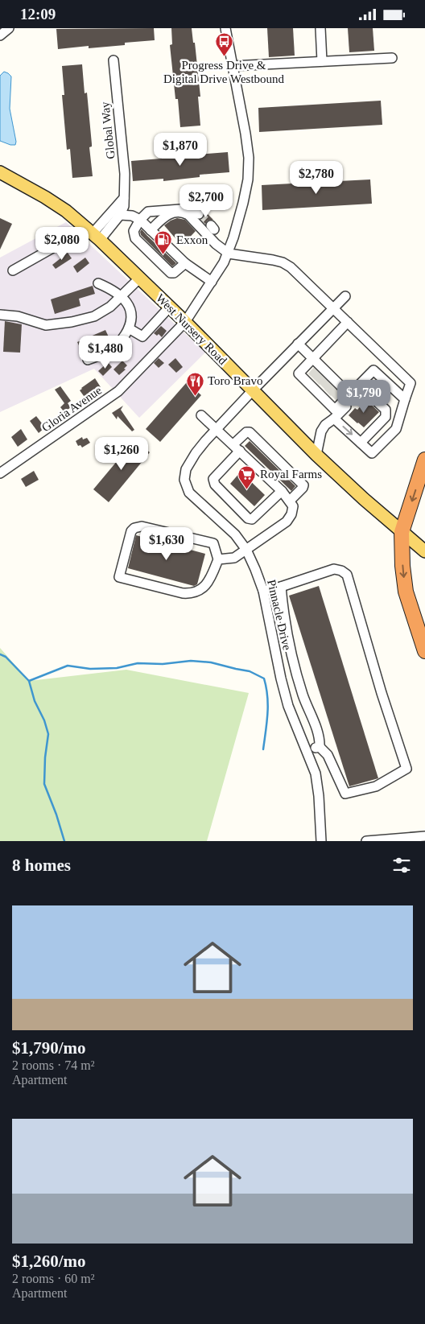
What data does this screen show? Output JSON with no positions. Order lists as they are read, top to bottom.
{
  "streets": {
    "main road": ["West Nursery Road"],
    "street": ["Global Way", "Gloria Avenue", "Pinnacle Drive"]
  },
  "crossings": [
    ["Global Way", "West Nursery Road"],
    ["West Nursery Road", "Gloria Avenue"],
    ["West Nursery Road", "Pinnacle Drive"]
  ],
  "places": {
    "bus stop": ["Progress Drive & Digital Drive Westbound"],
    "fuel station": ["Exxon"],
    "restaurant": ["Toro Bravo"],
    "supermarket": ["Royal Farms"]
  },
  "page": {
    "status": "12:09",
    "price": [
      "$1,870",
      "$2,780",
      "$2,700",
      "$2,080",
      "$1,480",
      "$1,790",
      "$1,260",
      "$1,630"
    ],
    "heading": "8 homes",
    "list": [
      {
        "name": "$1,790/mo",
        "note": "2 rooms · 74 m² · Apartment"
      },
      {
        "name": "$1,260/mo",
        "note": "2 rooms · 60 m² · Apartment"
      }
    ]
  }
}
